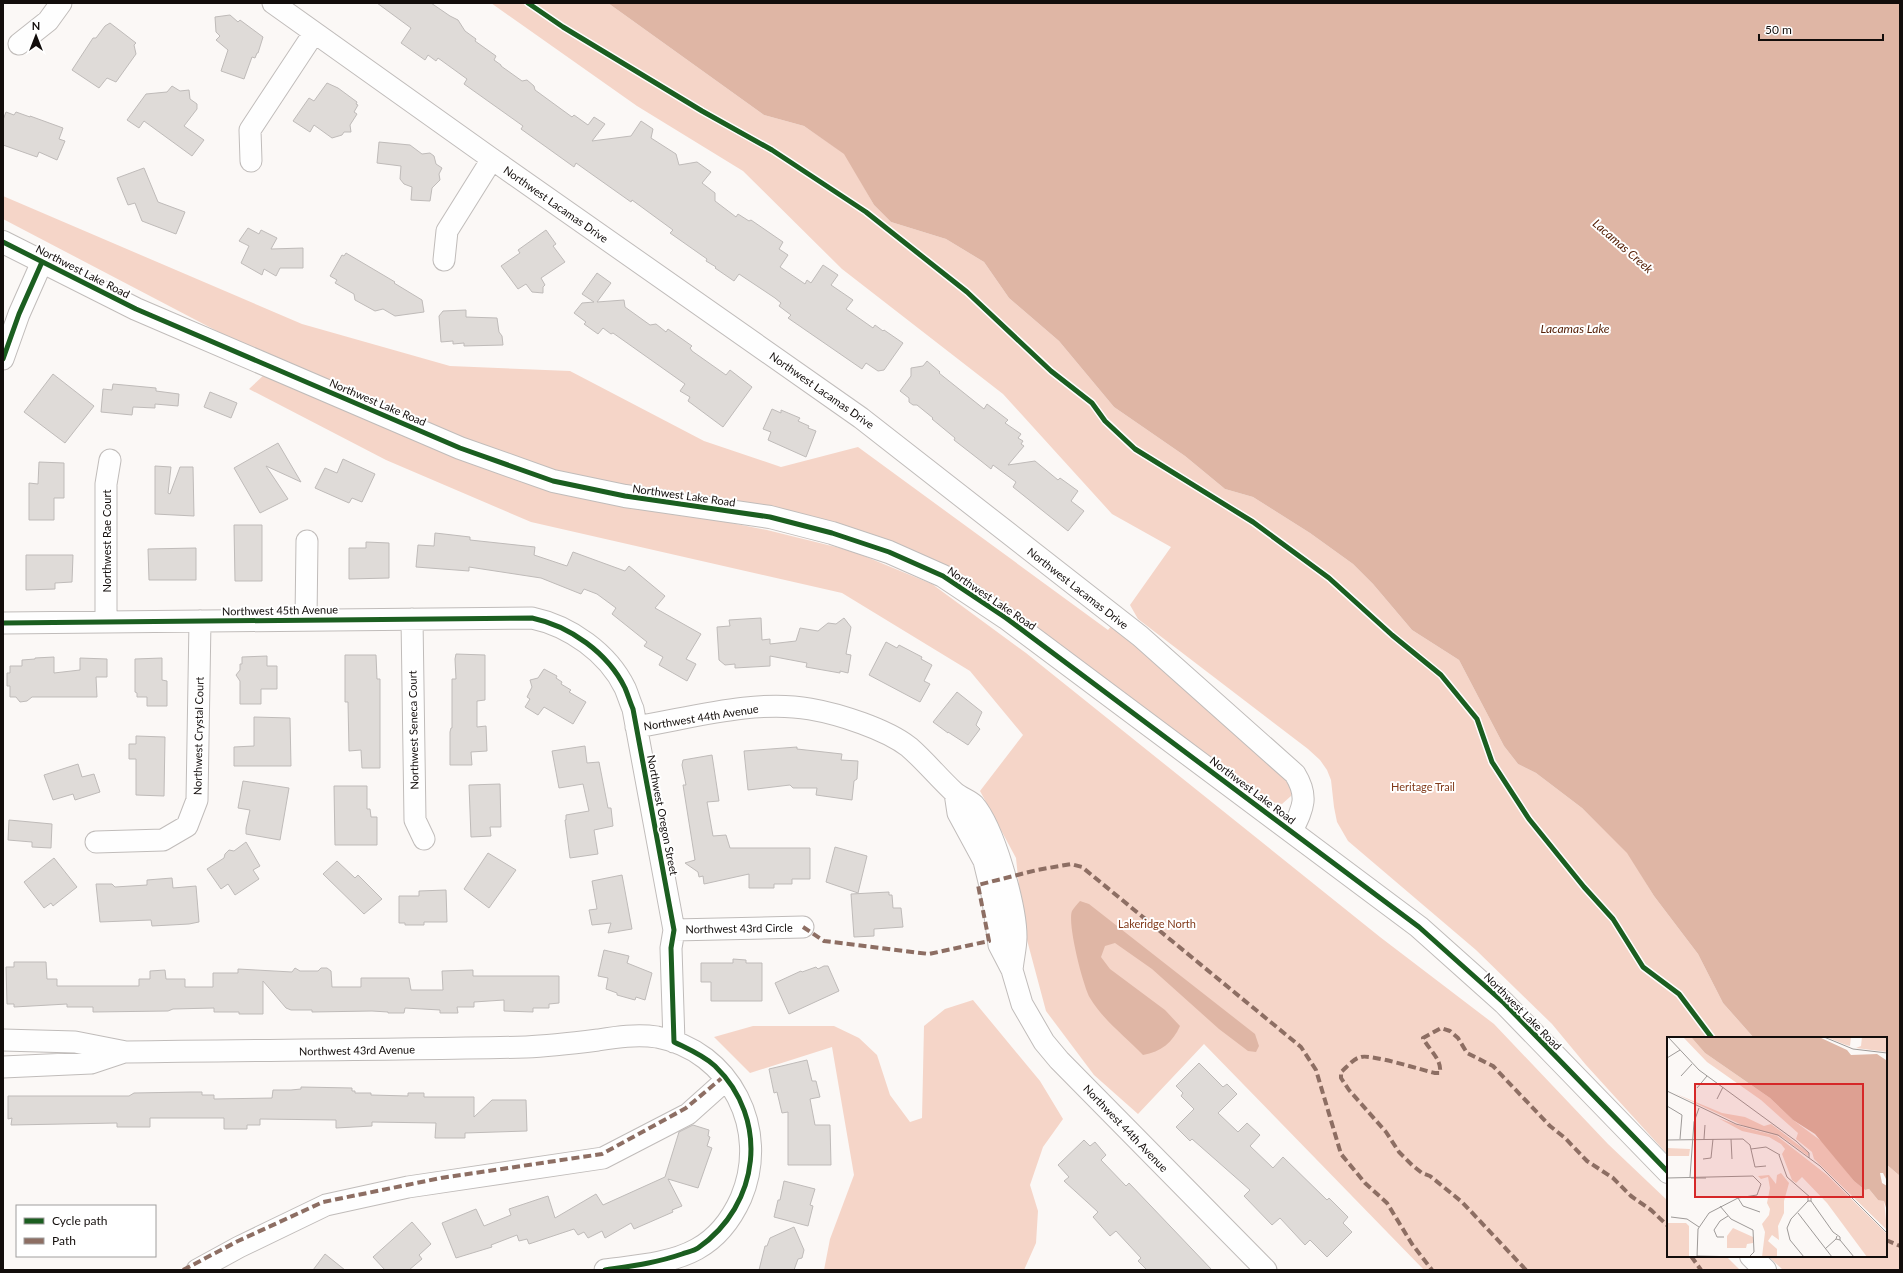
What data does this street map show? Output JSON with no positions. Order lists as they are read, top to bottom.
{
  "streets": {
    "main road": ["Northwest Lake Road"],
    "street": [
      "Northwest Lacamas Drive",
      "Northwest Rae Court",
      "Northwest 45th Avenue",
      "Northwest 44th Avenue",
      "Northwest Seneca Court",
      "Northwest Crystal Court",
      "Northwest Oregon Street",
      "Northwest 43rd Circle",
      "Northwest 43rd Avenue"
    ]
  },
  "crossings": [
    ["Northwest Lacamas Drive", "Northwest Lake Road"],
    ["Northwest Rae Court", "Northwest 45th Avenue"],
    ["Northwest 45th Avenue", "Northwest Seneca Court"],
    ["Northwest 45th Avenue", "Northwest Crystal Court"],
    ["Northwest 45th Avenue", "Northwest Oregon Street"],
    ["Northwest 44th Avenue", "Northwest Oregon Street"],
    ["Northwest Oregon Street", "Northwest 43rd Circle"],
    ["Northwest Oregon Street", "Northwest 43rd Avenue"]
  ],
  "water": ["Lacamas Creek", "Lacamas Lake"],
  "parks": ["Heritage Trail", "Lakeridge North"],
  "legend": ["Cycle path", "Path"],
  "scale_bar": "50 m",
  "north": "top"
}
